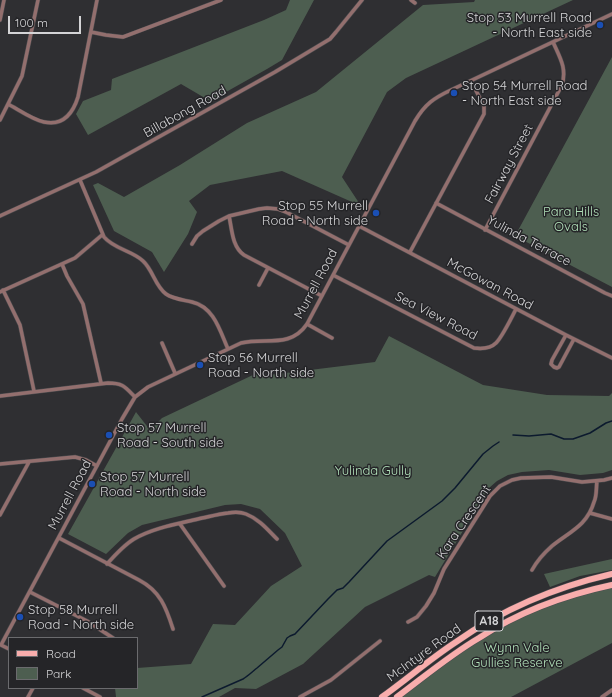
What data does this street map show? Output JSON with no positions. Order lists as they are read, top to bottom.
{
  "streets": {
    "main road": ["A18", "McIntyre Road"],
    "street": [
      "Billabong Road",
      "Fairway Street",
      "Yulinda Terrace",
      "Murrell Road",
      "McGowan Road",
      "Sea View Road",
      "Kara Crescent"
    ]
  },
  "crossings": [
    ["Fairway Street", "Yulinda Terrace"],
    ["Fairway Street", "Murrell Road"],
    ["Murrell Road", "McGowan Road"],
    ["Murrell Road", "Sea View Road"],
    ["McGowan Road", "Sea View Road"]
  ],
  "parks": ["Para Hills Ovals", "Yulinda Gully", "Wynn Vale Gullies Reserve"],
  "places": [
    "Stop 53 Murrell Road - North East side",
    "Stop 54 Murrell Road - North East side",
    "Stop 55 Murrell Road - North side",
    "Stop 56 Murrell Road - North side",
    "Stop 57 Murrell Road - South side",
    "Stop 57 Murrell Road - North side",
    "Stop 58 Murrell Road - North side"
  ],
  "legend": ["Road", "Park"],
  "scale_bar": "100 m"
}
